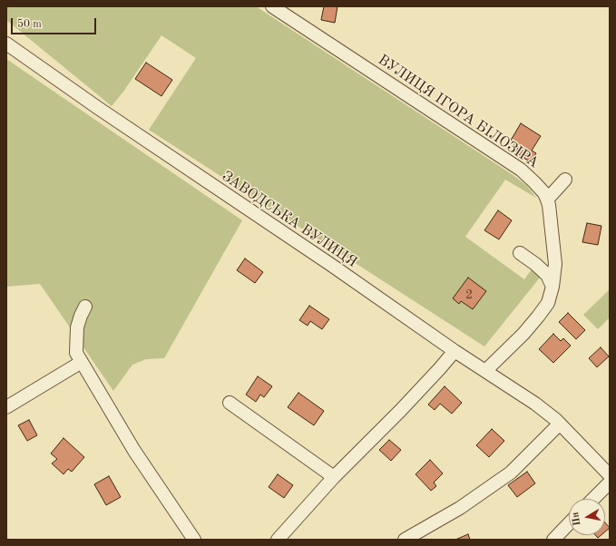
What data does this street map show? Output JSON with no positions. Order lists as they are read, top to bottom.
{
  "streets": {
    "street": ["ВУЛИЦЯ ІГОРА БІЛОЗІРА", "ЗАВОДСЬКА ВУЛИЦЯ"]
  },
  "house_numbers": ["2"],
  "scale_bar": "50 m",
  "north": "left"
}
